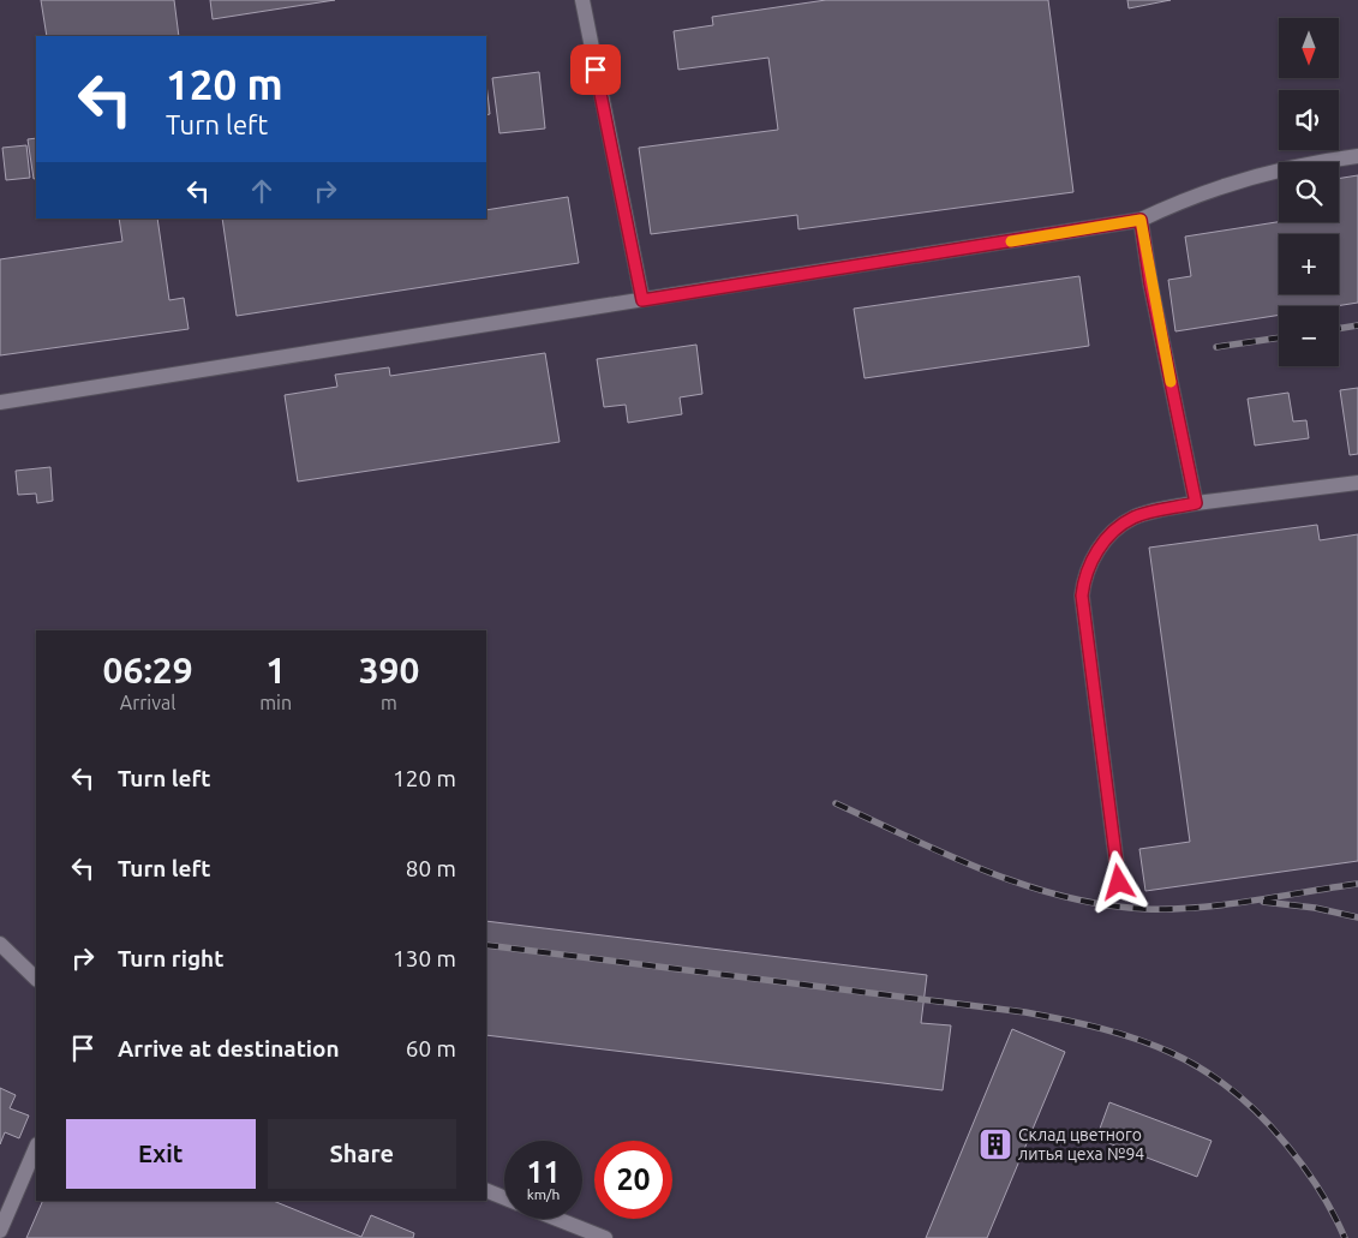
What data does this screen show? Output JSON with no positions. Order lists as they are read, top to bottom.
{
  "places": {
    "building": ["Склад цветного литья цеха №94"]
  },
  "north": "bottom",
  "page": {
    "map_buttons": ["+", "−"],
    "turn": ["120 m", "Turn left"],
    "eta": [
      "06:29",
      "Arrival",
      "1",
      "min",
      "390",
      "m"
    ],
    "list": [
      {
        "name": "Turn left",
        "value": "120 m"
      },
      {
        "name": "Turn left",
        "value": "80 m"
      },
      {
        "name": "Turn right",
        "value": "130 m"
      },
      {
        "name": "Arrive at destination",
        "value": "60 m"
      }
    ],
    "buttons": ["Exit", "Share"],
    "speed": "11 km/h",
    "limit": "20"
  }
}
